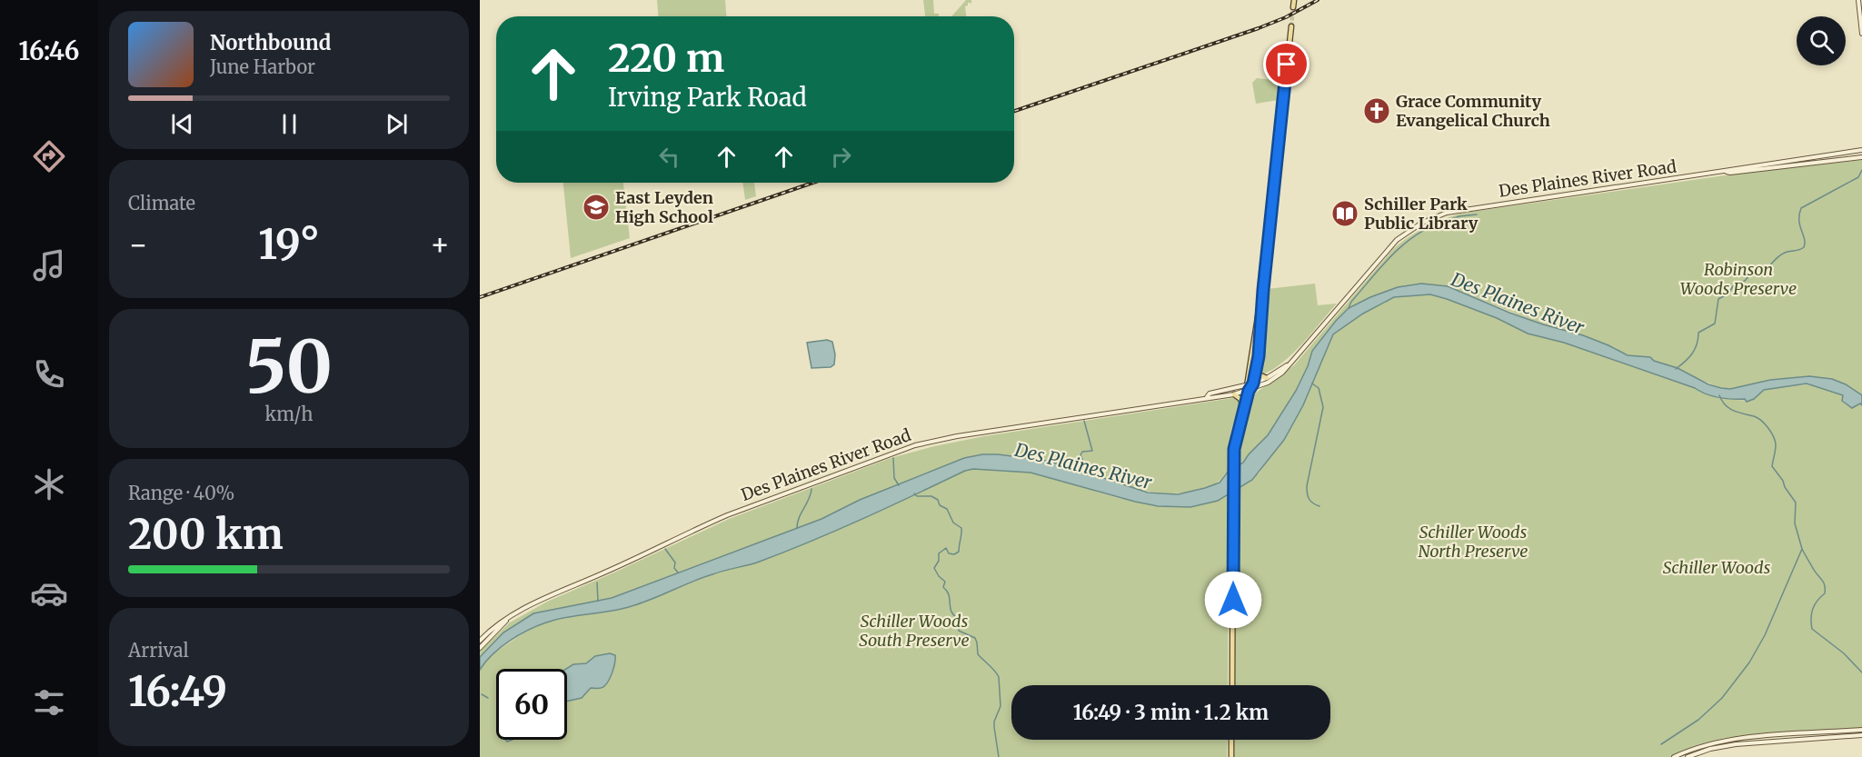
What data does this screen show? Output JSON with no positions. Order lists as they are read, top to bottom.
{
  "streets": {
    "main road": ["Des Plaines River Road"]
  },
  "water": ["Des Plaines River"],
  "parks": [
    "Robinson Woods Preserve",
    "Schiller Woods North Preserve",
    "Schiller Woods",
    "Schiller Woods South Preserve"
  ],
  "places": {
    "church": ["Grace Community Evangelical Church"],
    "school or university": ["East Leyden High School"],
    "library": ["Schiller Park Public Library"]
  },
  "page": {
    "tabs": "16:46",
    "turn": ["220 m", "Irving Park Road"],
    "song": ["Northbound", "June Harbor"],
    "tile": [
      "Climate",
      ["50", "km/h"],
      ["Range · 40%", "200 km"],
      ["Arrival", "16:49"]
    ],
    "heat": ["−", "19°", "+"],
    "limit": "60",
    "trip": "16:49 · 3 min · 1.2 km"
  }
}
